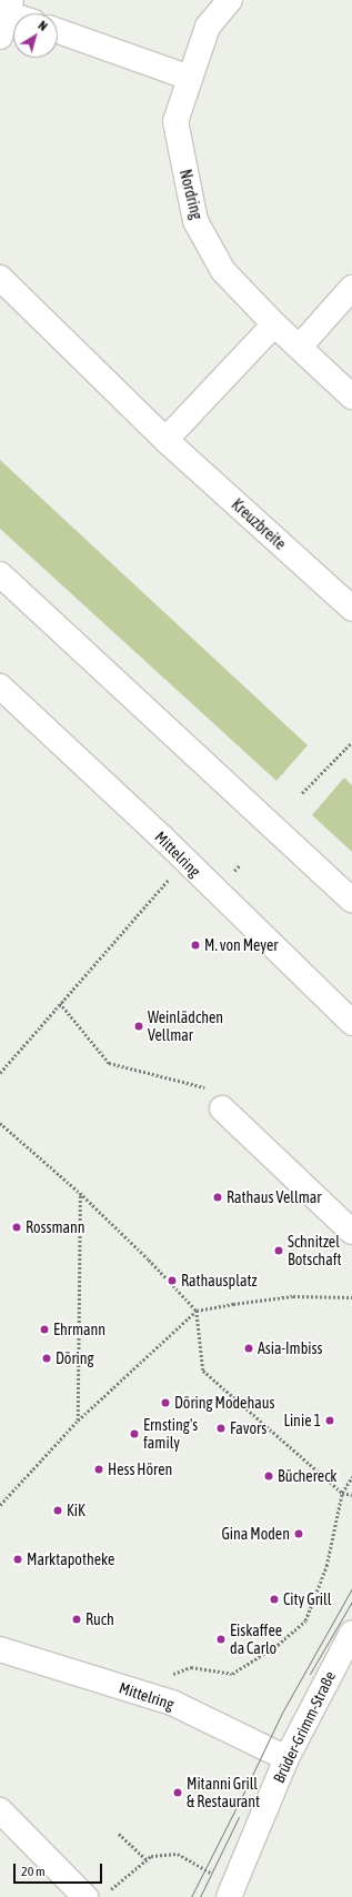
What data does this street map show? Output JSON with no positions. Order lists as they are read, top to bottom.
{
  "streets": {
    "street": [
      "Nordring",
      "Kreuzbreite",
      "Mittelring",
      "Brüder-Grimm-Straße"
    ]
  },
  "crossings": [
    ["Mittelring", "Brüder-Grimm-Straße"]
  ],
  "places": [
    "M. von Meyer",
    "Weinlädchen Vellmar",
    "Rathaus Vellmar",
    "Rossmann",
    "Schnitzel Botschaft",
    "Rathausplatz",
    "Ehrmann",
    "Asia-Imbiss",
    "Döring",
    "Döring Modehaus",
    "Linie 1",
    "Favors",
    "Ernsting's family",
    "Hess Hören",
    "Büchereck",
    "KiK",
    "Gina Moden",
    "Marktapotheke",
    "City Grill",
    "Ruch",
    "Eiskaffee da Carlo",
    "Mitanni Grill & Restaurant"
  ],
  "scale_bar": "20 m",
  "north": "top right"
}
